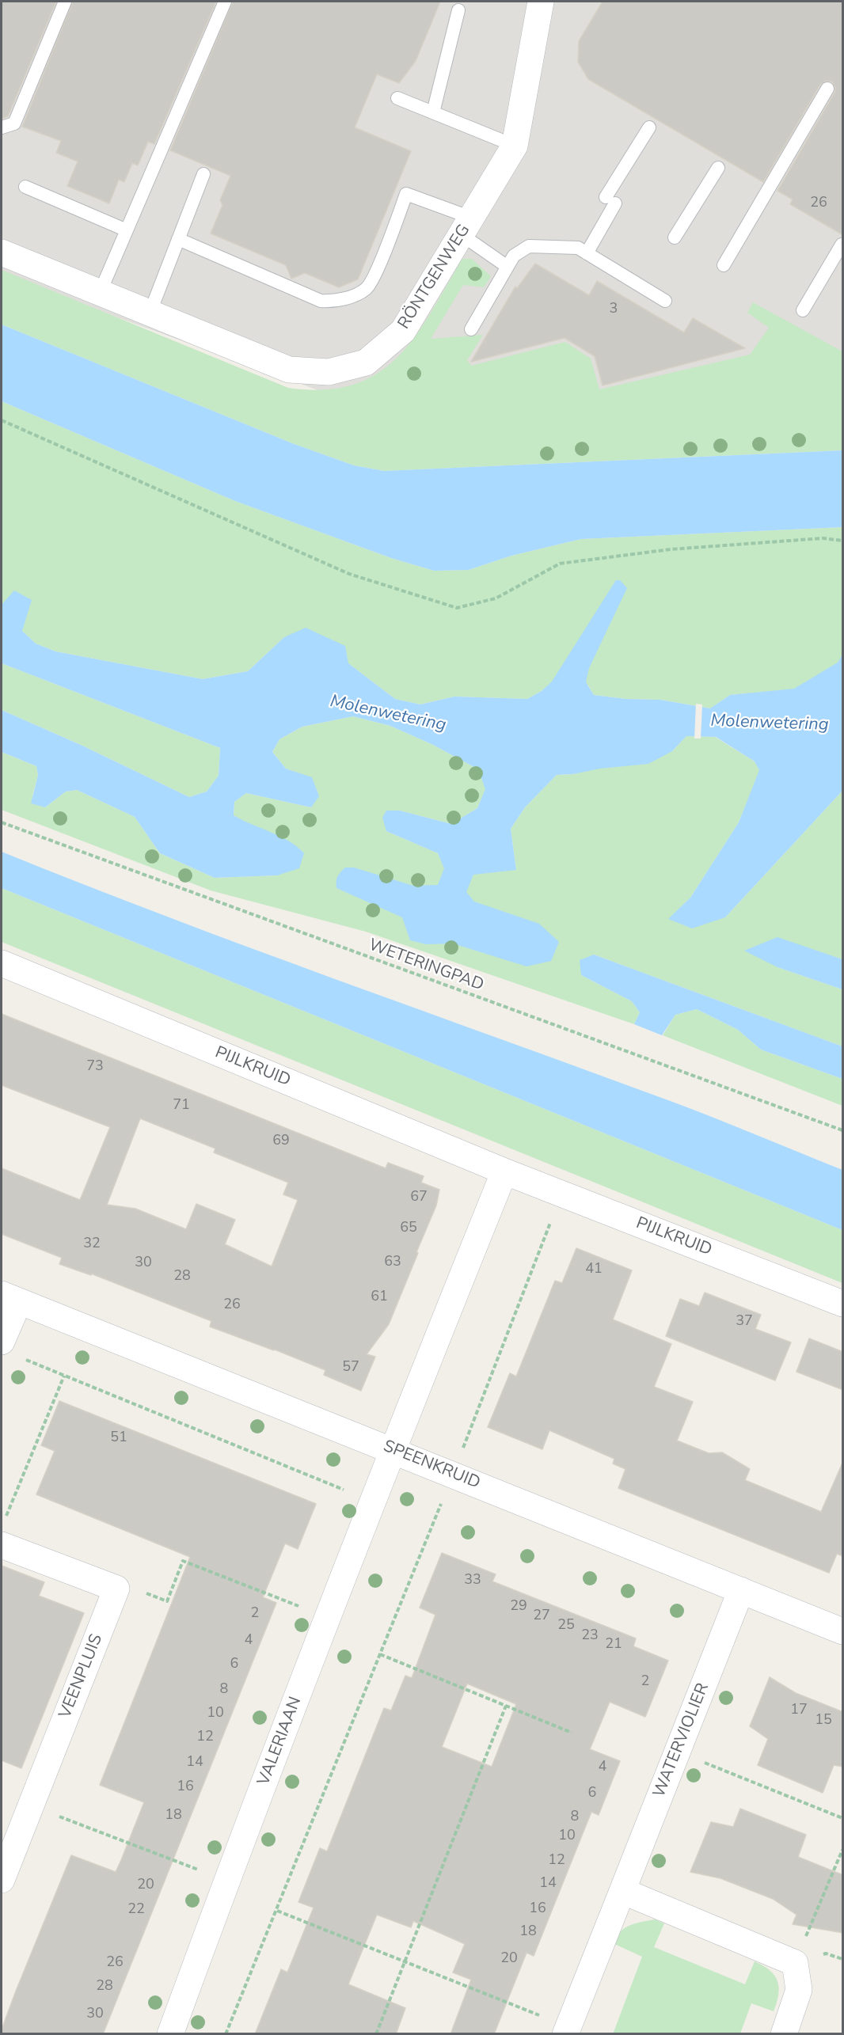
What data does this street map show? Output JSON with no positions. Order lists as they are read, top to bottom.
{
  "streets": {
    "street": [
      "RÖNTGENWEG",
      "PIJLKRUID",
      "SPEENKRUID",
      "VEENPLUIS",
      "WATERVIOLIER",
      "VALERIAAN"
    ],
    "path": ["WETERINGPAD"]
  },
  "crossings": [
    ["SPEENKRUID", "WATERVIOLIER"],
    ["SPEENKRUID", "VALERIAAN"]
  ],
  "water": ["Molenwetering"],
  "house_numbers": [
    "26",
    "3",
    "73",
    "71",
    "69",
    "67",
    "65",
    "32",
    "63",
    "30",
    "41",
    "28",
    "61",
    "26",
    "37",
    "57",
    "51",
    "33",
    "29",
    "2",
    "27",
    "25",
    "23",
    "4",
    "21",
    "6",
    "2",
    "8",
    "17",
    "10",
    "15",
    "12",
    "14",
    "4",
    "16",
    "6",
    "18",
    "8",
    "10",
    "12",
    "14",
    "20",
    "16",
    "22",
    "18",
    "20",
    "26",
    "28",
    "30"
  ]
}
